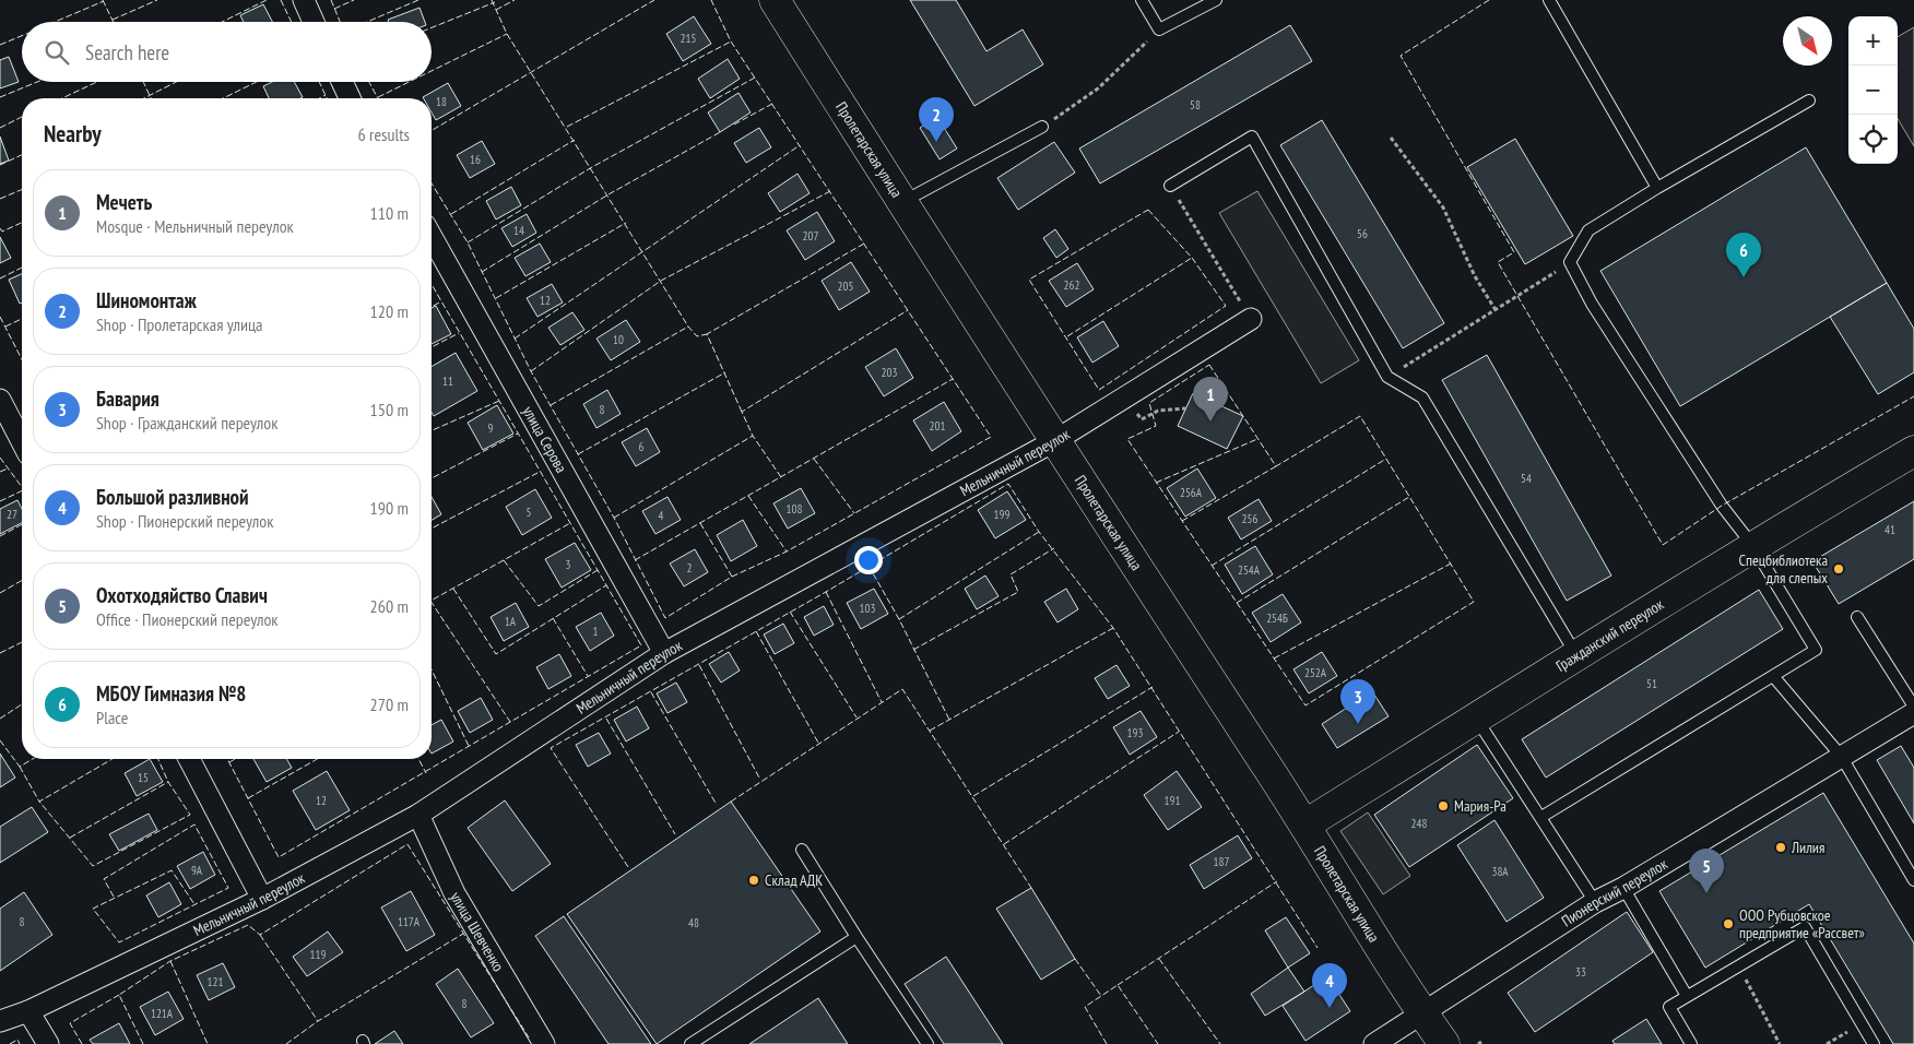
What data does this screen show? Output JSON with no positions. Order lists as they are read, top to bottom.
{
  "streets": {
    "main road": ["Пролетарская улица", "Гражданский переулок"],
    "street": [
      "улица Серова",
      "Мельничный переулок",
      "Пионерский переулок",
      "улица Шевченко"
    ]
  },
  "crossings": [
    ["Пролетарская улица", "Мельничный переулок"],
    ["Пролетарская улица", "Гражданский переулок"],
    ["Пролетарская улица", "Пионерский переулок"],
    ["улица Серова", "Мельничный переулок"],
    ["Мельничный переулок", "улица Шевченко"]
  ],
  "places": [
    "Спецбиблиотека для слепых",
    "Мария-Ра",
    "Лилия",
    "Склад АДК",
    "ООО Рубцовское предприятие «Рассвет»"
  ],
  "house_numbers": [
    "215",
    "18",
    "58",
    "16",
    "14",
    "56",
    "207",
    "262",
    "205",
    "12",
    "10",
    "203",
    "11",
    "8",
    "201",
    "9",
    "6",
    "54",
    "256А",
    "108",
    "5",
    "27",
    "199",
    "4",
    "256",
    "41",
    "3",
    "2",
    "254А",
    "103",
    "254Б",
    "1А",
    "1",
    "252А",
    "51",
    "193",
    "15",
    "12",
    "191",
    "248",
    "187",
    "9А",
    "38А",
    "8",
    "117А",
    "48",
    "119",
    "33",
    "121",
    "8",
    "121А"
  ],
  "north": "bottom right",
  "page": {
    "map_buttons": ["+", "−"],
    "search": "Search here",
    "pins": [
      "2",
      "6",
      "1",
      "3",
      "5",
      "4"
    ],
    "heading": ["Nearby", "6 results"],
    "list": [
      {
        "mark": "1",
        "name": "Мечеть",
        "note": "Mosque · Мельничный переулок",
        "value": "110 m"
      },
      {
        "mark": "2",
        "name": "Шиномонтаж",
        "note": "Shop · Пролетарская улица",
        "value": "120 m"
      },
      {
        "mark": "3",
        "name": "Бавария",
        "note": "Shop · Гражданский переулок",
        "value": "150 m"
      },
      {
        "mark": "4",
        "name": "Большой разливной",
        "note": "Shop · Пионерский переулок",
        "value": "190 m"
      },
      {
        "mark": "5",
        "name": "Охотходяйство Славич",
        "note": "Office · Пионерский переулок",
        "value": "260 m"
      },
      {
        "mark": "6",
        "name": "МБОУ Гимназия №8",
        "note": "Place",
        "value": "270 m"
      }
    ]
  }
}
